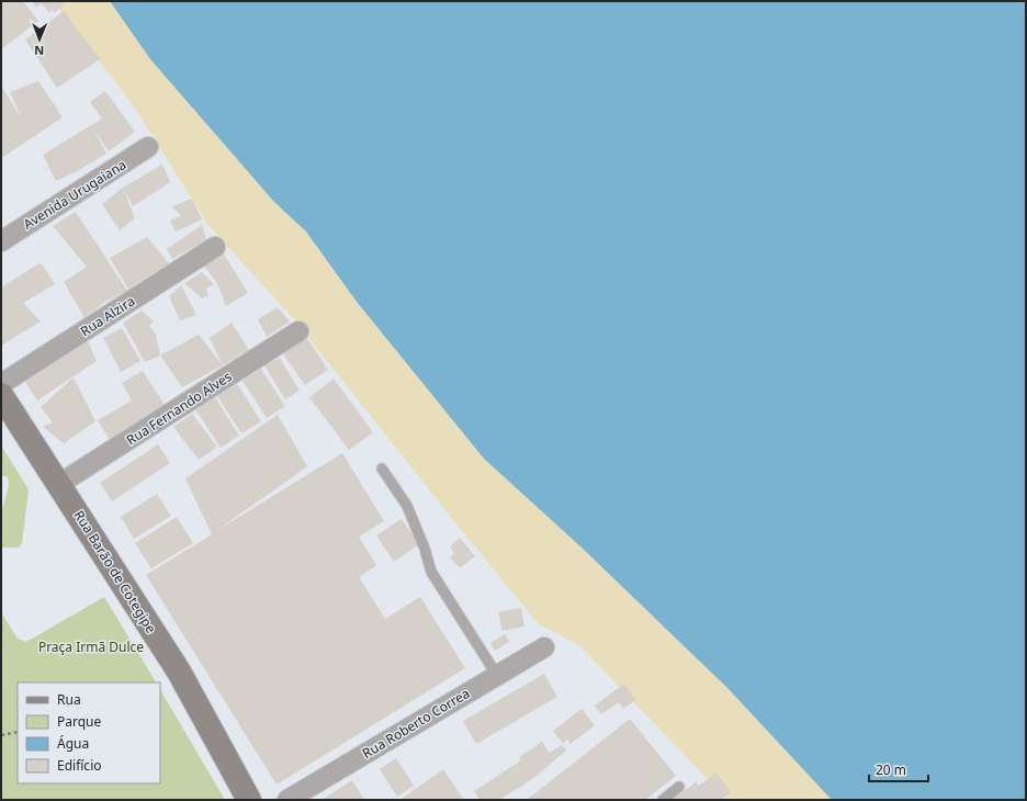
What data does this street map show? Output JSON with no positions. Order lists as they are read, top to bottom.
{
  "streets": {
    "main road": ["Rua Barão de Cotegipe"],
    "street": [
      "Avenida Urugaiana",
      "Rua Alzira",
      "Rua Fernando Alves",
      "Rua Roberto Correa"
    ]
  },
  "crossings": [
    ["Rua Fernando Alves", "Rua Barão de Cotegipe"]
  ],
  "parks": ["Praça Irmã Dulce"],
  "legend": [
    "Rua",
    "Parque",
    "Água",
    "Edifício"
  ],
  "scale_bar": "20 m",
  "north": "bottom"
}
